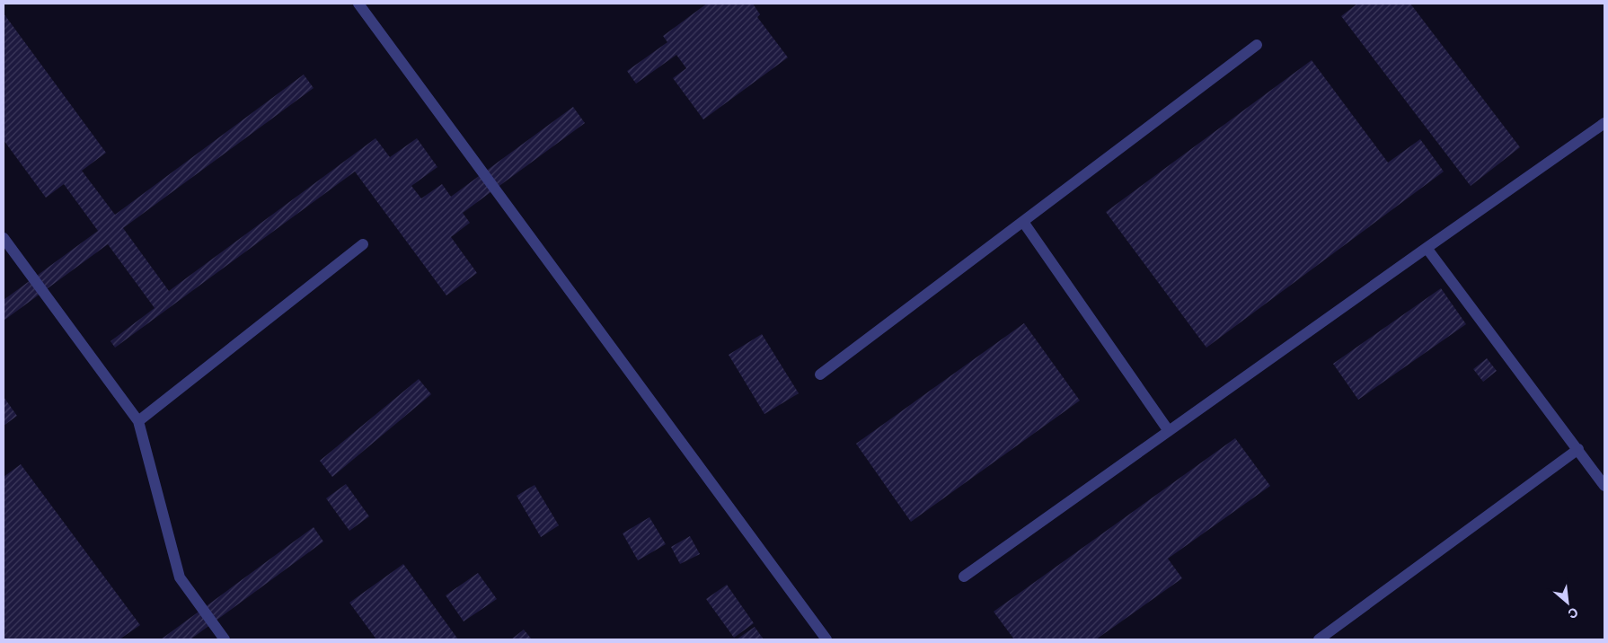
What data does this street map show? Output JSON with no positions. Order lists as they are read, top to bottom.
{
  "north": "bottom right"
}
